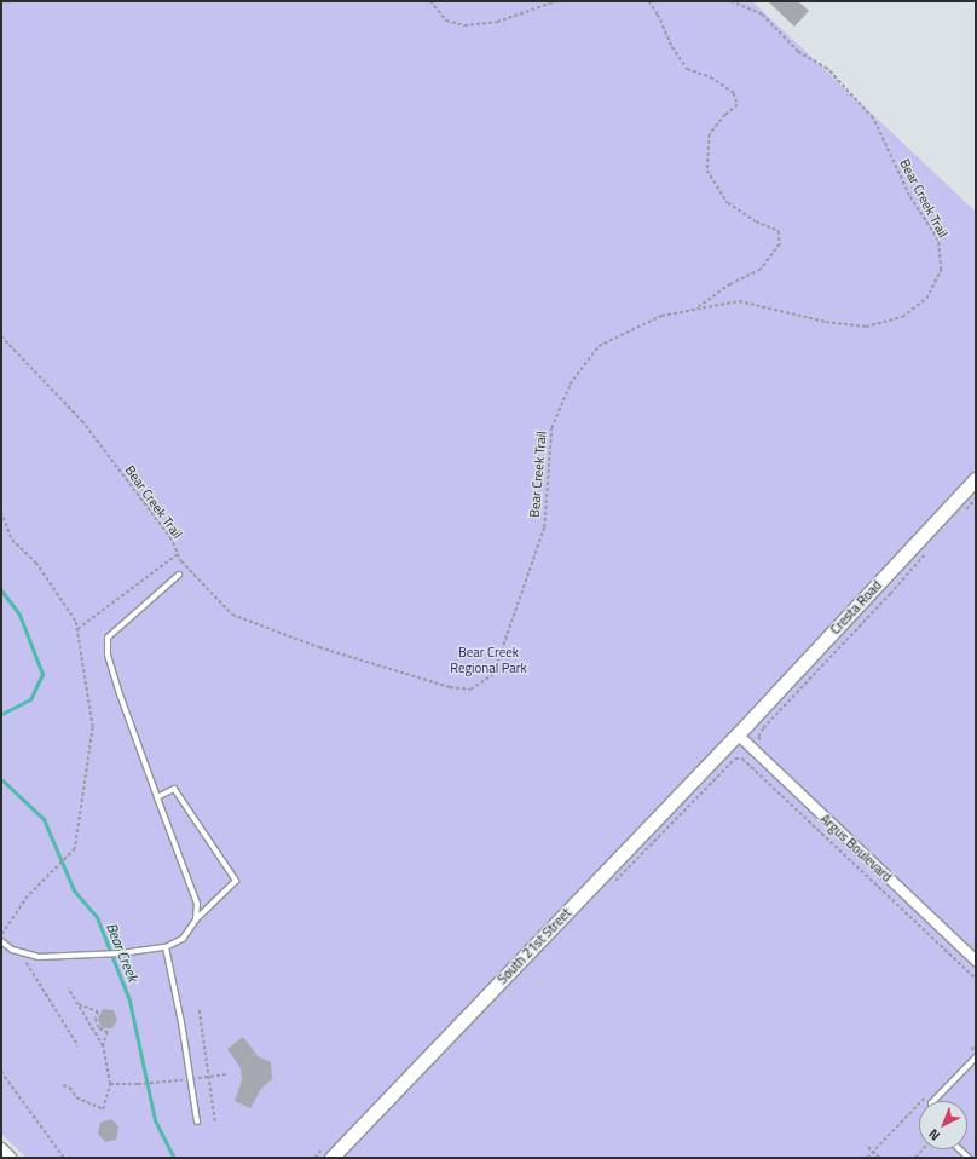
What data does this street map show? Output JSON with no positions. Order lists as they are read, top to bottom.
{
  "streets": {
    "main road": ["Cresta Road", "South 21st Street"],
    "street": ["Argus Boulevard"],
    "path": ["Bear Creek Trail"]
  },
  "crossings": [
    ["Cresta Road", "Argus Boulevard"],
    ["Cresta Road", "South 21st Street"],
    ["Argus Boulevard", "South 21st Street"]
  ],
  "water": ["Bear Creek"],
  "parks": ["Bear Creek Regional Park"],
  "north": "bottom left"
}
